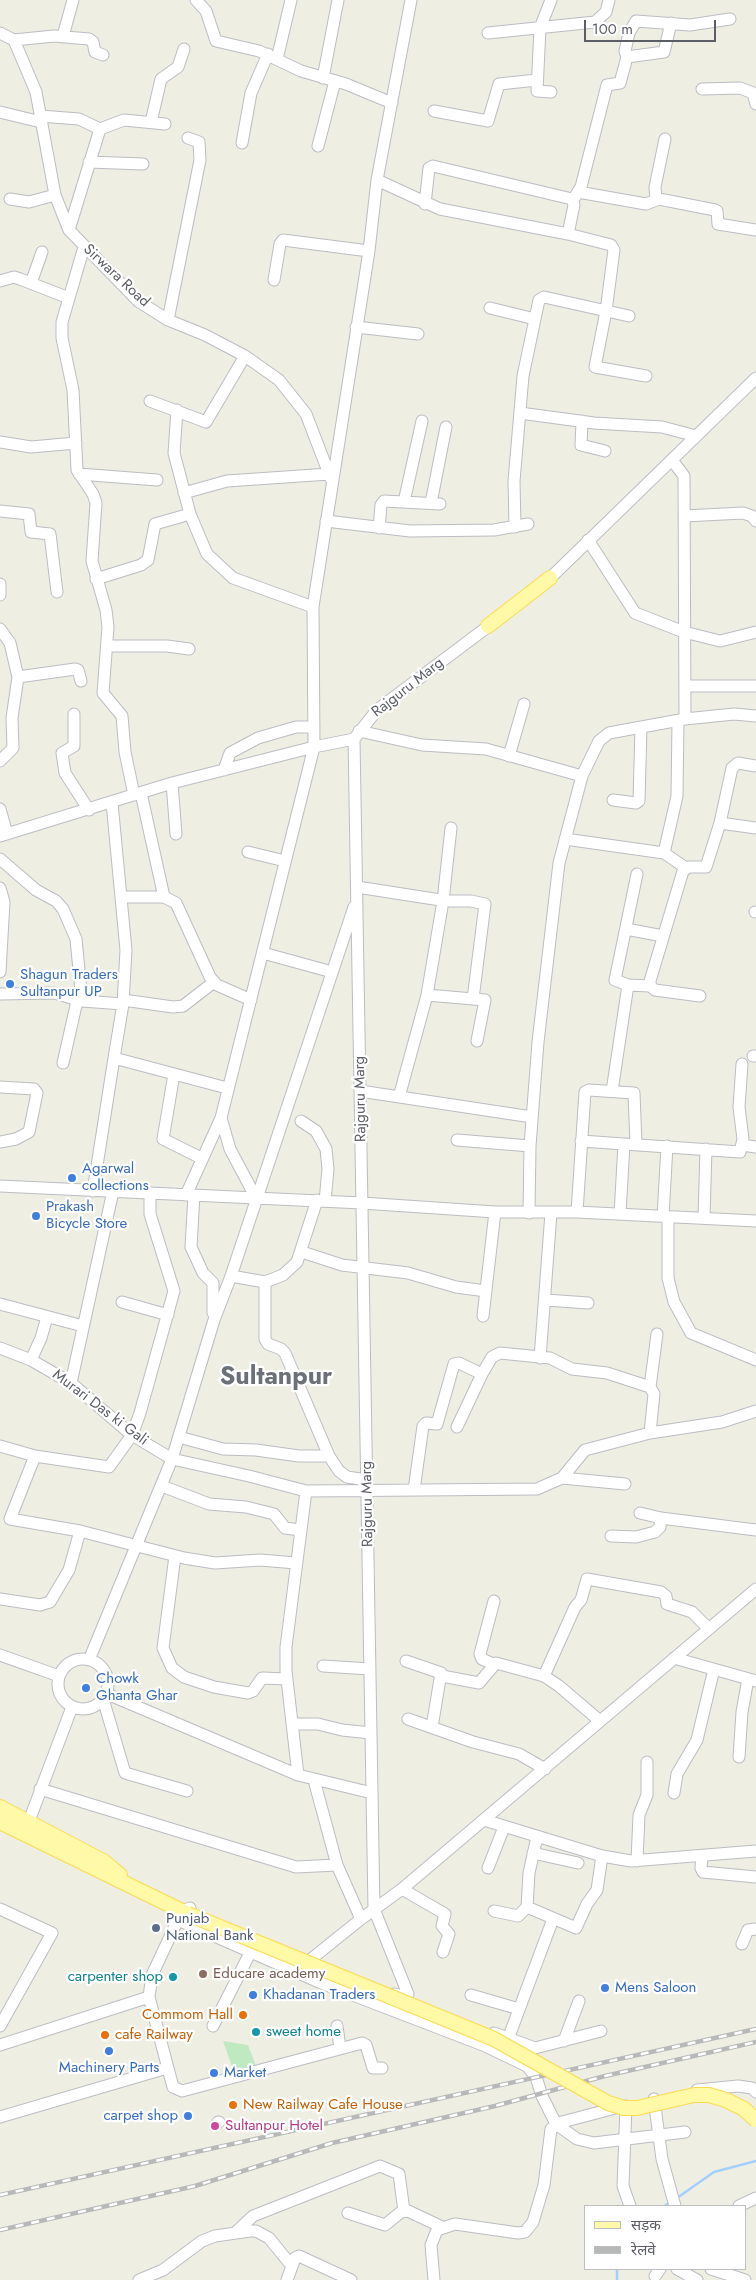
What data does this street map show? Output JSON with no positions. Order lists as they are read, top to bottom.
{
  "streets": {
    "street": ["Sirwara Road", "Rajguru Marg", "Murari Das ki Gali"]
  },
  "crossings": [
    ["Rajguru Marg", "Murari Das ki Gali"]
  ],
  "districts": ["Sultanpur"],
  "places": [
    "Shagun Traders Sultanpur UP",
    "Agarwal collections",
    "Prakash Bicycle Store",
    "Chowk Ghanta Ghar",
    "Punjab National Bank",
    "Educare academy",
    "carpenter shop",
    "Mens Saloon",
    "Khadanan Traders",
    "Commom Hall",
    "sweet home",
    "cafe Railway",
    "Machinery Parts",
    "Market",
    "New Railway Cafe House",
    "carpet shop",
    "Sultanpur Hotel"
  ],
  "legend": ["सड़क", "रेलवे"],
  "scale_bar": "100 m"
}
